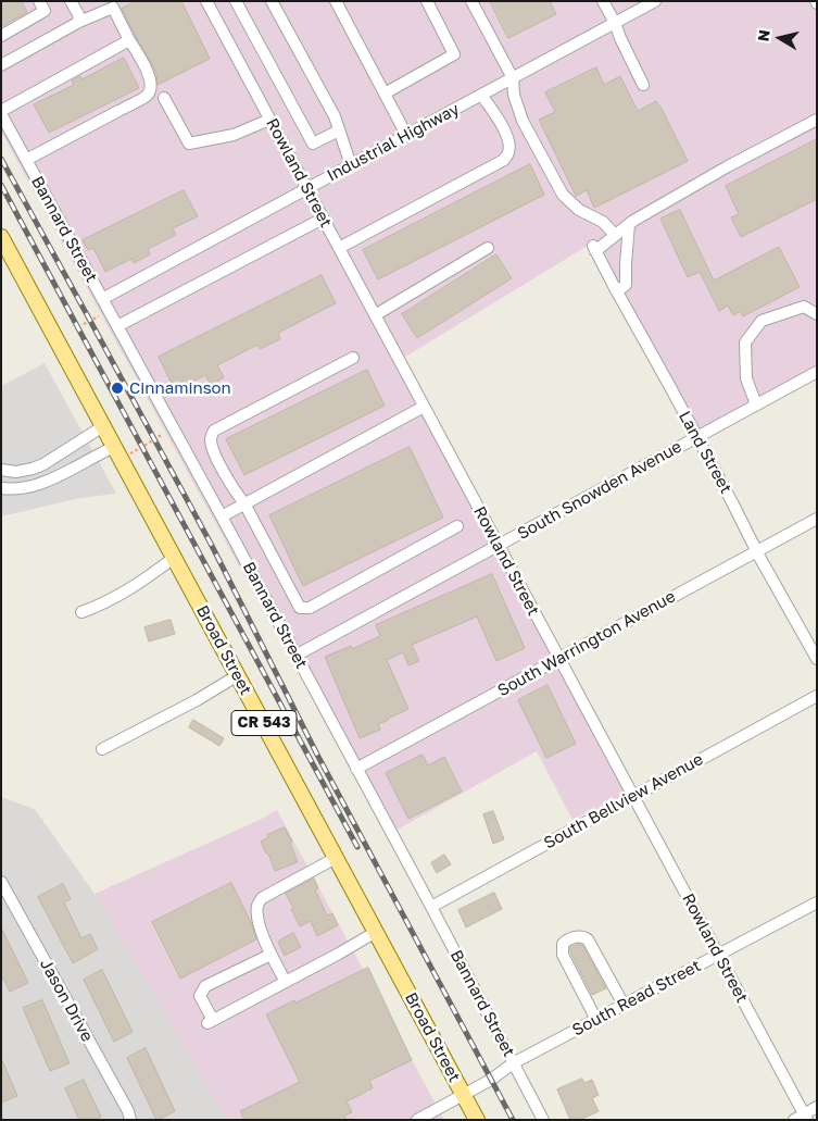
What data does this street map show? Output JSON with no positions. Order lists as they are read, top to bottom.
{
  "streets": {
    "main road": ["Broad Street", "CR 543"],
    "street": [
      "Industrial Highway",
      "Rowland Street",
      "Bannard Street",
      "Land Street",
      "South Snowden Avenue",
      "South Warrington Avenue",
      "South Bellview Avenue",
      "South Read Street",
      "Jason Drive"
    ]
  },
  "crossings": [
    ["Industrial Highway", "Rowland Street"],
    ["Industrial Highway", "Bannard Street"],
    ["Rowland Street", "South Snowden Avenue"],
    ["Rowland Street", "South Warrington Avenue"],
    ["Rowland Street", "South Bellview Avenue"],
    ["Rowland Street", "South Read Street"],
    ["Bannard Street", "South Snowden Avenue"],
    ["Bannard Street", "South Warrington Avenue"],
    ["Bannard Street", "South Bellview Avenue"],
    ["Bannard Street", "South Read Street"],
    ["Land Street", "South Snowden Avenue"],
    ["Land Street", "South Warrington Avenue"],
    ["Broad Street", "South Read Street"]
  ],
  "places": ["Cinnaminson"],
  "north": "left"
}
